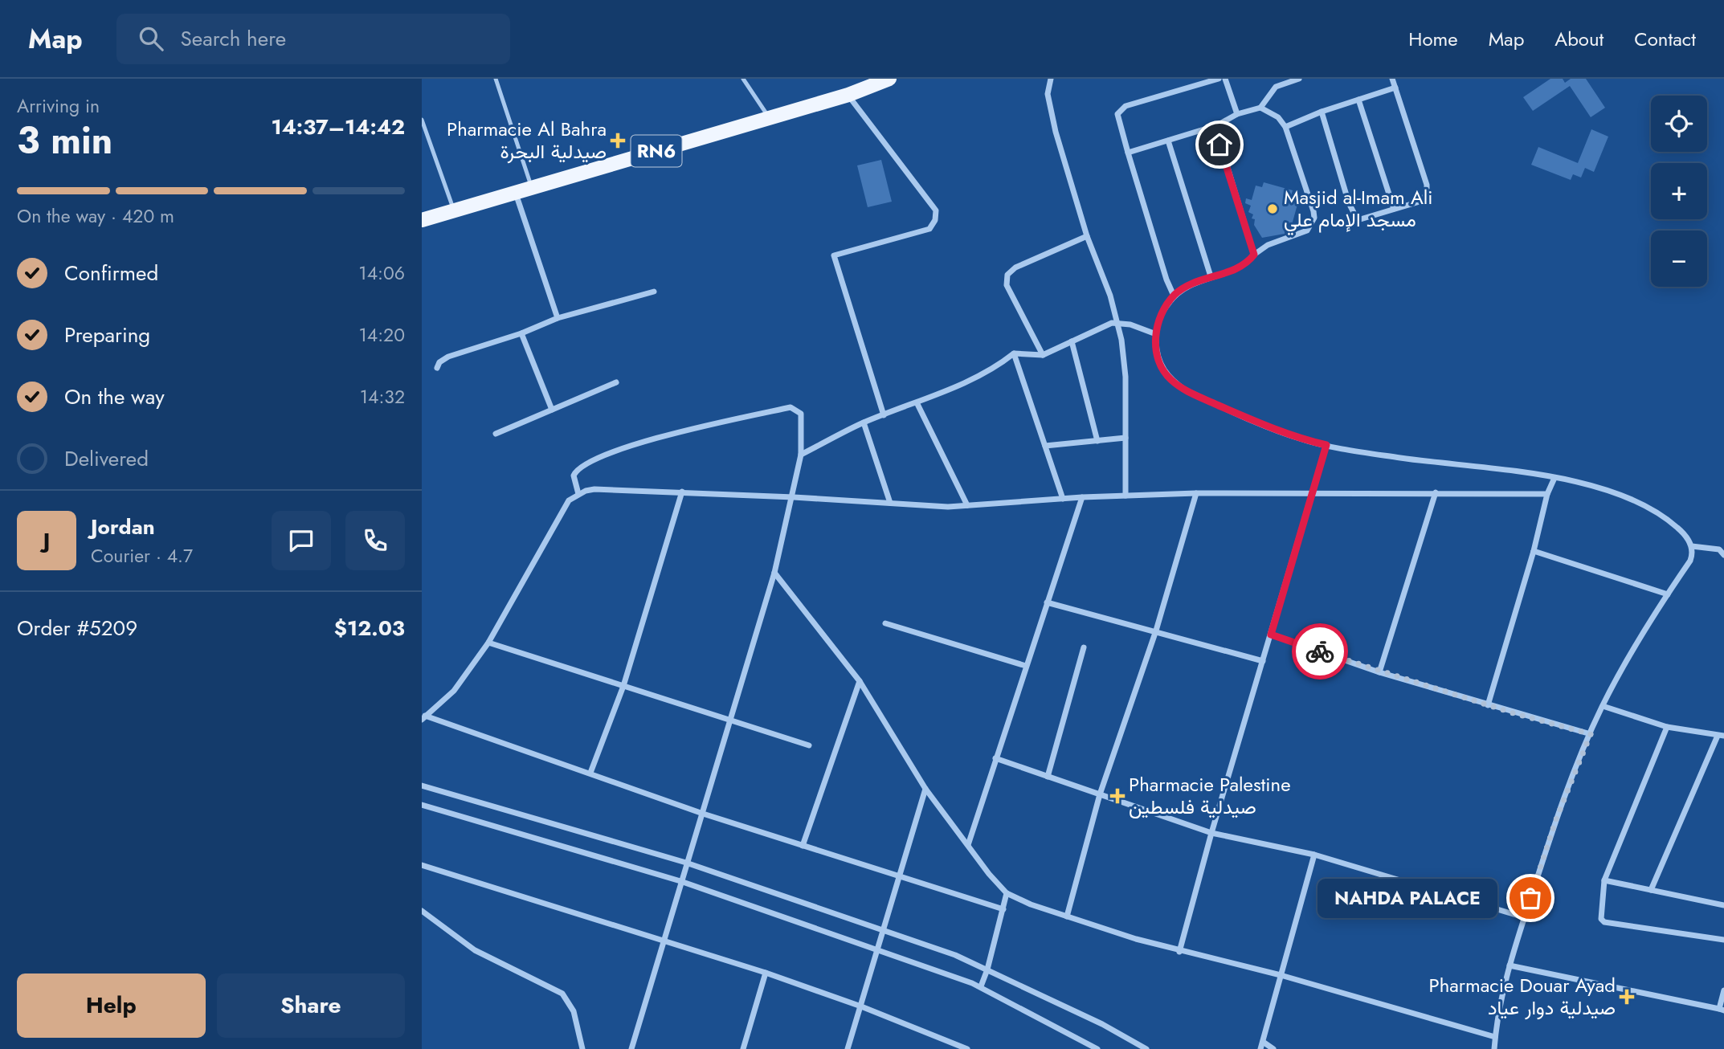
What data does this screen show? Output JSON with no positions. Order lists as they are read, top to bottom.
{
  "streets": {
    "main road": ["RN6"]
  },
  "places": {
    "health": ["Pharmacie Al Bahra صيدلية البحرة", "Pharmacie Palestine صيدلية فلسطين", "Pharmacie Douar Ayad صيدلية دوار عياد"],
    "other": ["Masjid al-Imam Ali مسجد الإمام علي", "NAHDA PALACE"]
  },
  "page": {
    "header": "Map",
    "search": "Search here",
    "nav": [
      "Home",
      "Map",
      "About",
      "Contact"
    ],
    "heading": ["3 min", "Arriving in", "14:37–14:42"],
    "panel": [
      "Jordan",
      "Courier · 4.7",
      "Order #5209",
      "$12.03"
    ],
    "map_buttons": ["+", "−"],
    "bar": "On the way · 420 m",
    "list": [
      ["Confirmed", "14:06"],
      ["Preparing", "14:20"],
      ["On the way", "14:32"],
      "Delivered"
    ],
    "round": "J",
    "bubble": "NAHDA PALACE",
    "buttons": ["Help", "Share"]
  }
}
